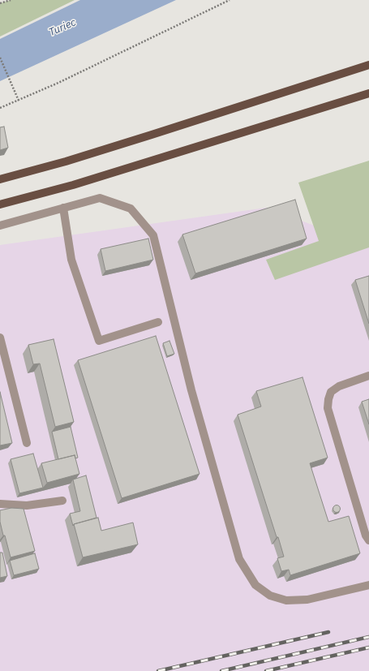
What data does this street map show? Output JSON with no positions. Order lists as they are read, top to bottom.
{
  "water": ["Turiec"]
}
